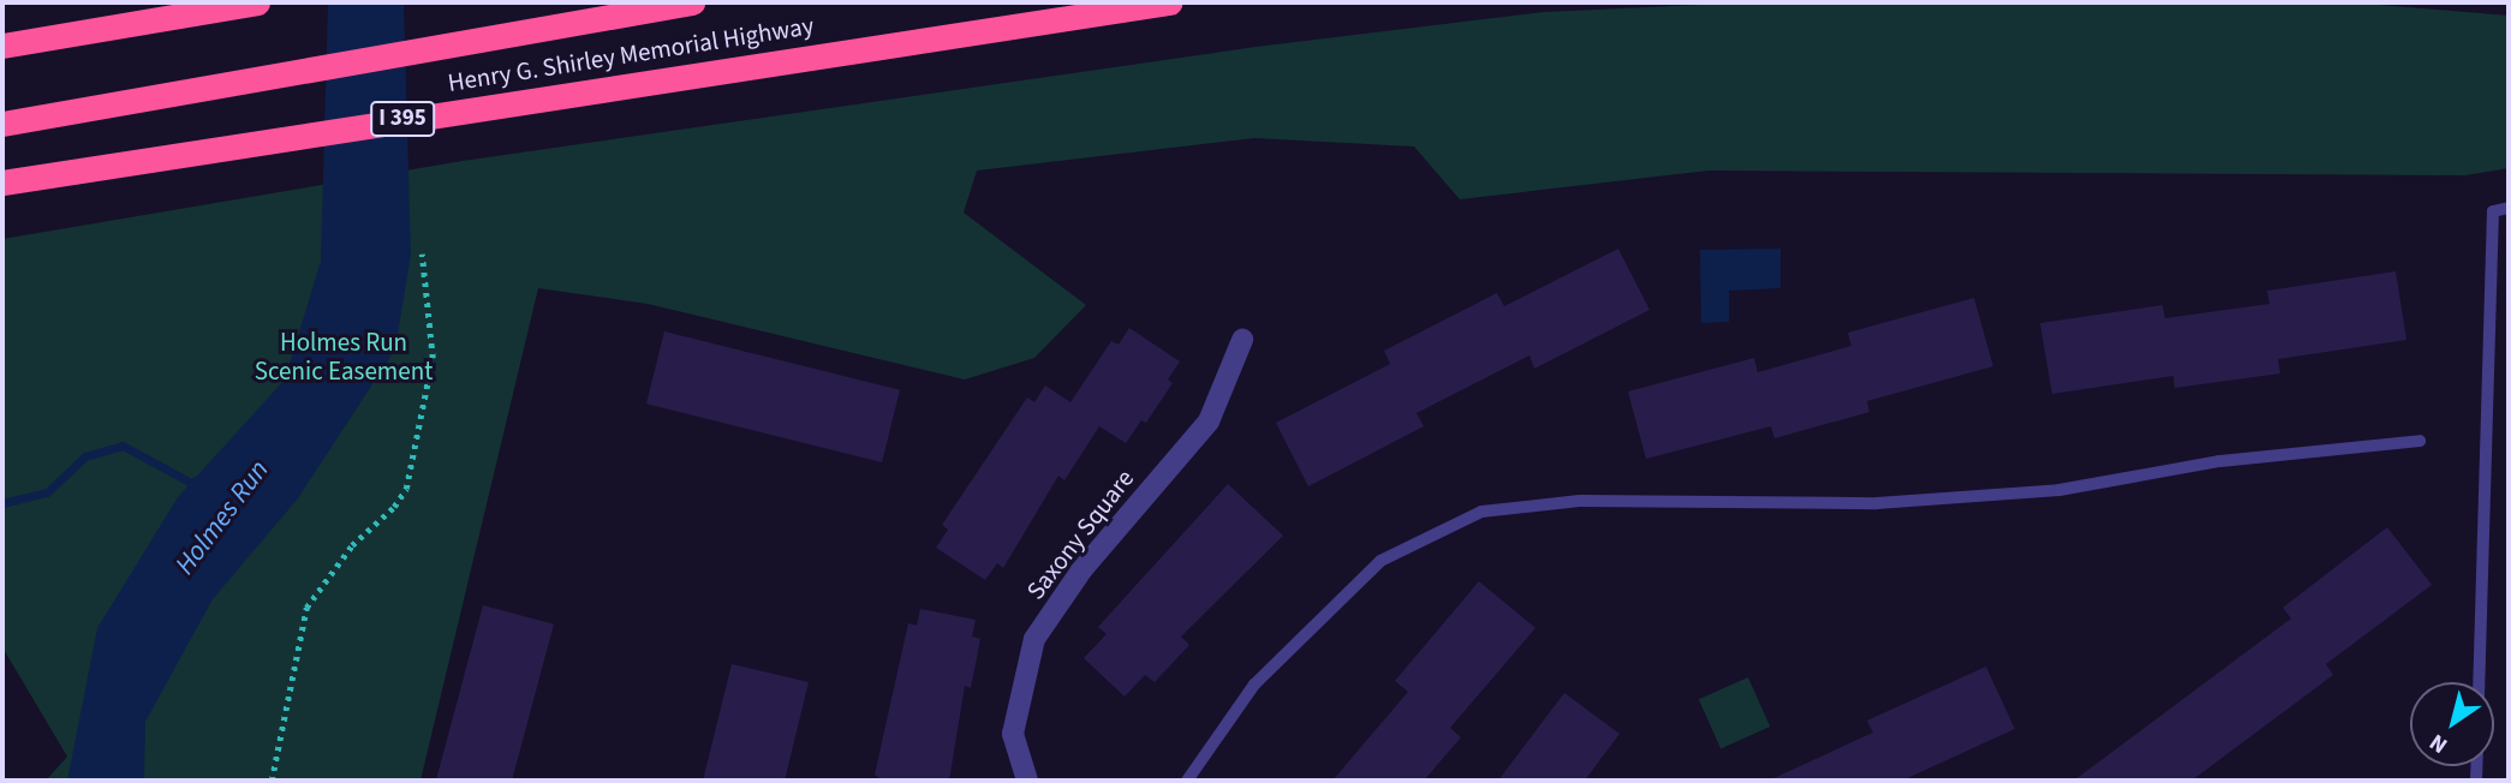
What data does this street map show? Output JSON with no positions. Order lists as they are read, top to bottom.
{
  "streets": {
    "highway": ["Henry G. Shirley Memorial Highway", "I 395"],
    "street": ["Saxony Square"]
  },
  "water": ["Holmes Run"],
  "parks": ["Holmes Run Scenic Easement"],
  "north": "bottom left"
}
